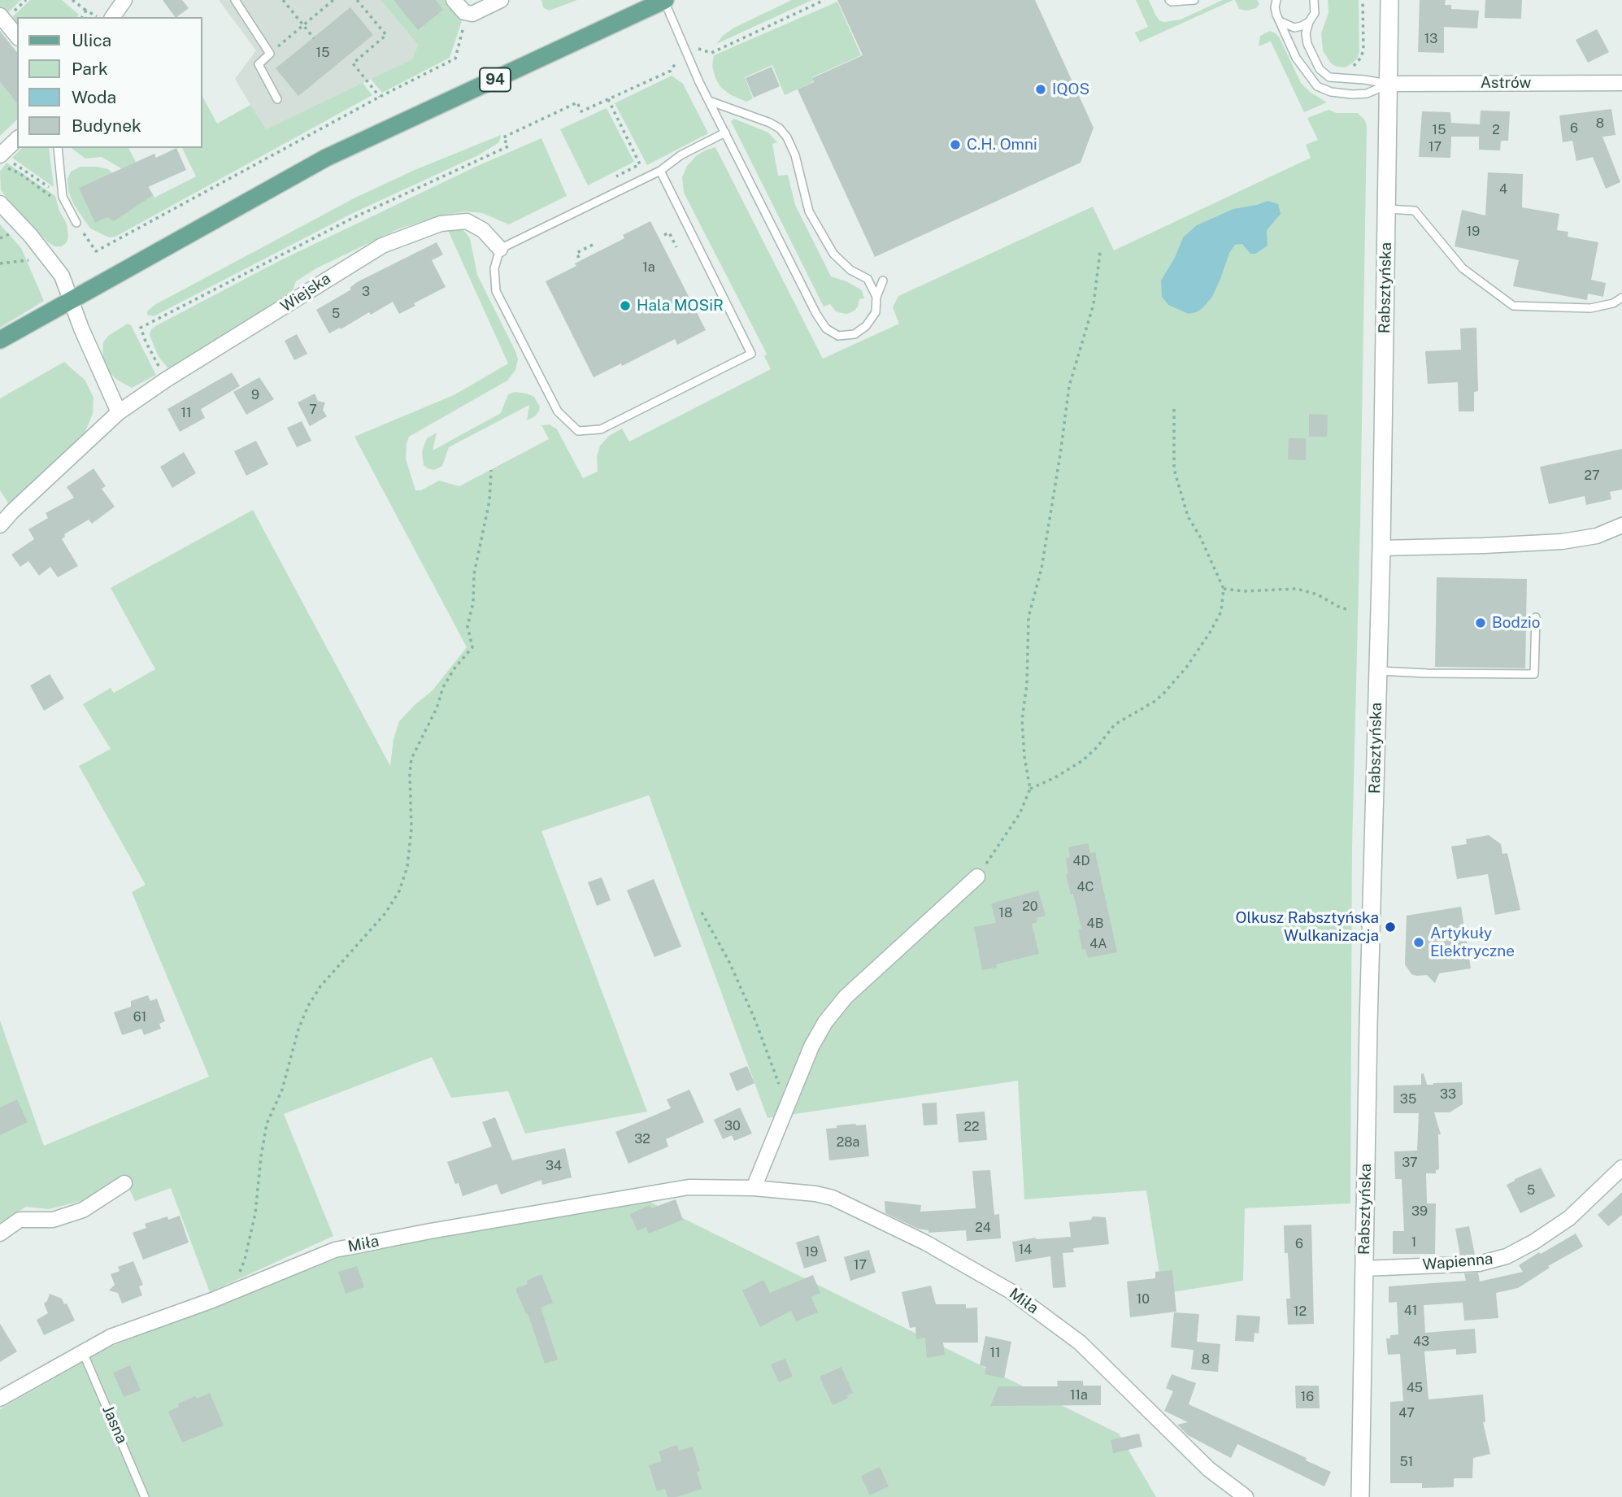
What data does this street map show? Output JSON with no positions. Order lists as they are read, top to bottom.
{
  "streets": {
    "main road": ["94"],
    "street": [
      "Astrów",
      "Rabsztyńska",
      "Wiejska",
      "Miła",
      "Wapienna"
    ],
    "lane": ["Jasna"]
  },
  "crossings": [
    ["Astrów", "Rabsztyńska"],
    ["Rabsztyńska", "Wapienna"],
    ["Miła", "Jasna"]
  ],
  "places": [
    "IQOS",
    "C.H. Omni",
    "Hala MOSiR",
    "Bodzio",
    "Olkusz Rabsztyńska Wulkanizacja",
    "Artykuły Elektryczne"
  ],
  "house_numbers": [
    "13",
    "15",
    "8",
    "6",
    "15",
    "2",
    "17",
    "4",
    "19",
    "1a",
    "3",
    "5",
    "9",
    "7",
    "11",
    "27",
    "4D",
    "4C",
    "20",
    "18",
    "4B",
    "4A",
    "61",
    "33",
    "35",
    "30",
    "22",
    "32",
    "28a",
    "37",
    "34",
    "5",
    "39",
    "24",
    "1",
    "6",
    "14",
    "19",
    "17",
    "10",
    "41",
    "12",
    "43",
    "11",
    "8",
    "45",
    "11a",
    "16",
    "47",
    "51"
  ],
  "legend": [
    "Ulica",
    "Park",
    "Woda",
    "Budynek"
  ]
}
